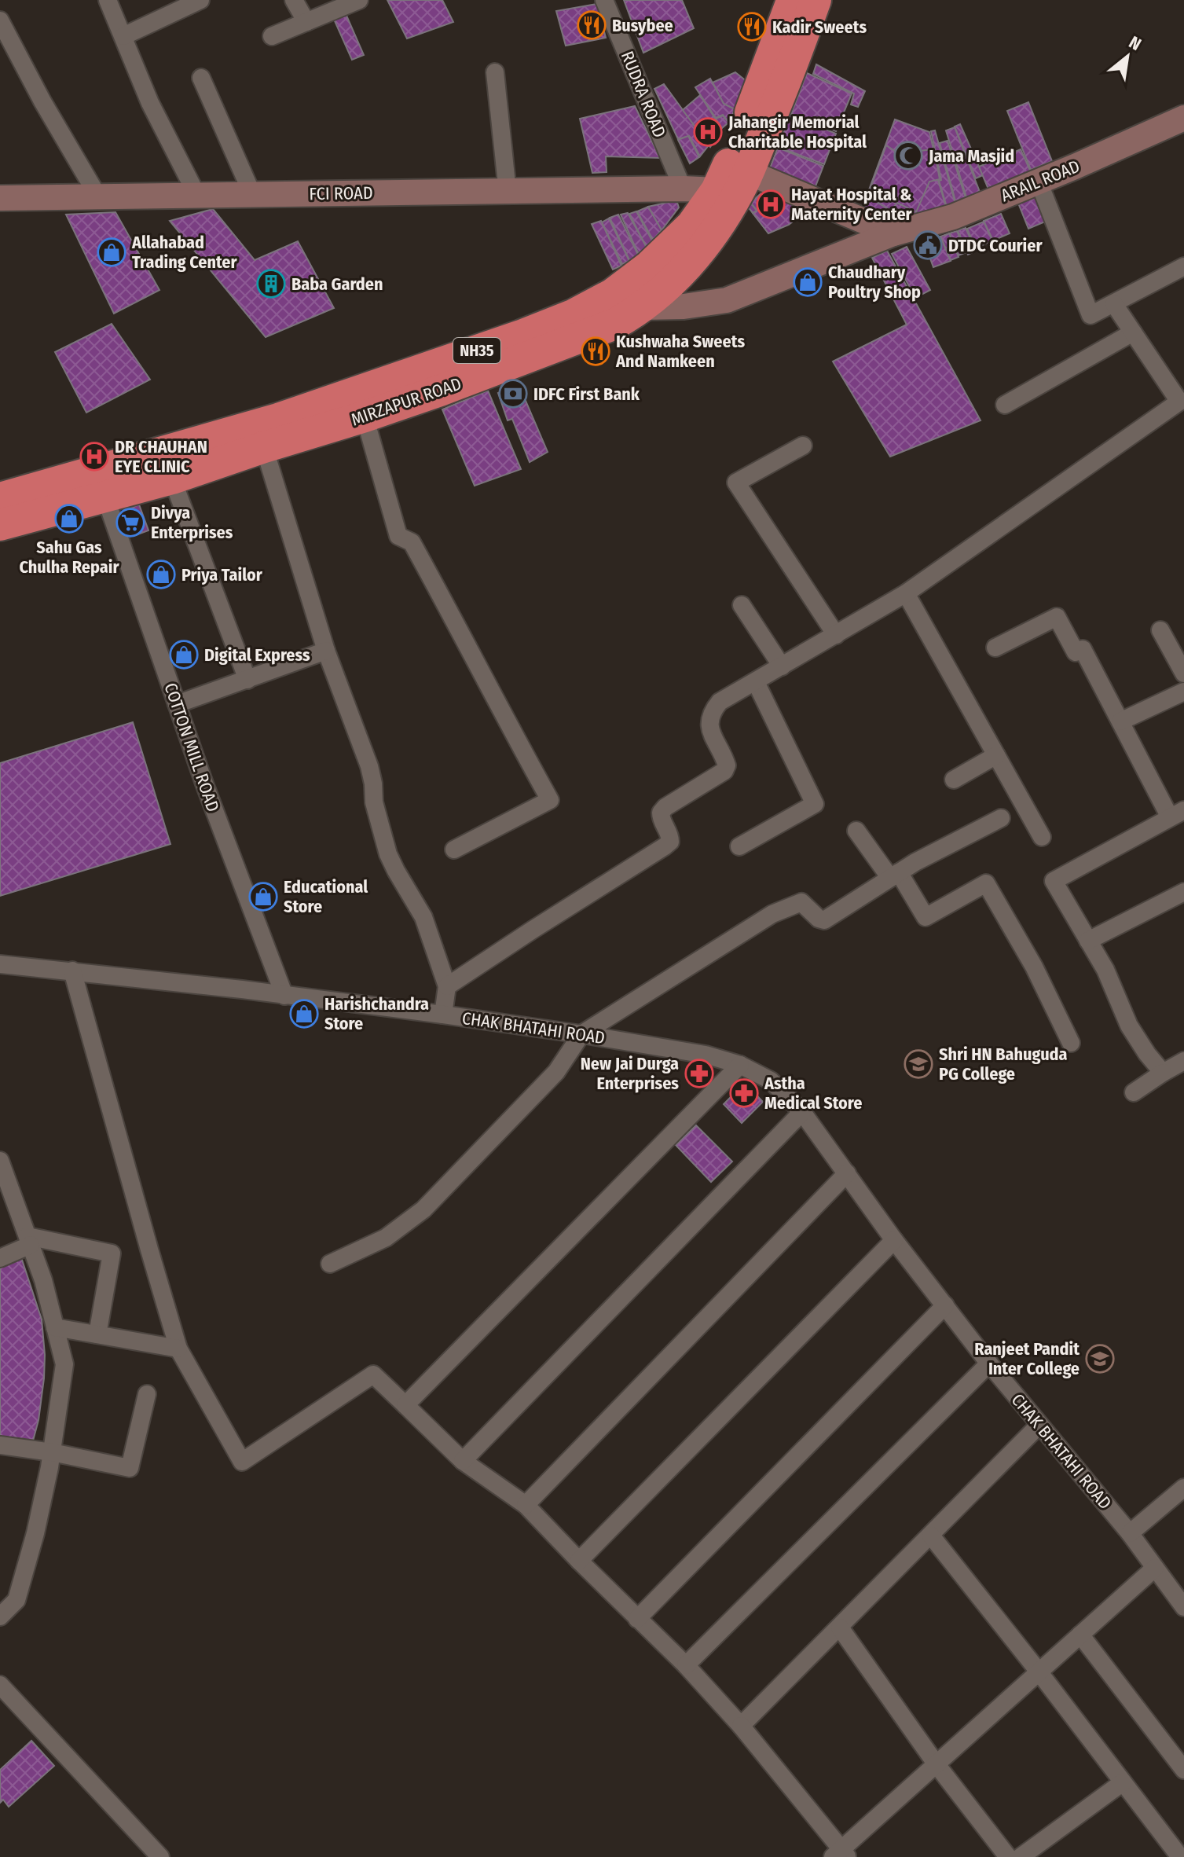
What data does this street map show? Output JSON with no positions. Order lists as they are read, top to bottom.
{
  "streets": {
    "highway": ["NH35", "MIRZAPUR ROAD"],
    "main road": ["ARAIL ROAD", "FCI ROAD"],
    "street": ["RUDRA ROAD", "COTTON MILL ROAD", "CHAK BHATAHI ROAD"]
  },
  "crossings": [
    ["RUDRA ROAD", "FCI ROAD"],
    ["ARAIL ROAD", "MIRZAPUR ROAD"],
    ["FCI ROAD", "MIRZAPUR ROAD"],
    ["MIRZAPUR ROAD", "COTTON MILL ROAD"],
    ["COTTON MILL ROAD", "CHAK BHATAHI ROAD"]
  ],
  "places": {
    "restaurant": ["Busybee", "Kadir Sweets", "Kushwaha Sweets And Namkeen"],
    "hospital": ["Jahangir Memorial Charitable Hospital", "Hayat Hospital & Maternity Center", "DR CHAUHAN EYE CLINIC"],
    "mosque": ["Jama Masjid"],
    "public building": ["DTDC Courier"],
    "shop": [
      "Allahabad Trading Center",
      "Chaudhary Poultry Shop",
      "Sahu Gas Chulha Repair",
      "Priya Tailor",
      "Digital Express",
      "Educational Store",
      "Harishchandra Store"
    ],
    "building": ["Baba Garden"],
    "bank": ["IDFC First Bank"],
    "supermarket": ["Divya Enterprises"],
    "school or university": ["Shri HN Bahuguda PG College", "Ranjeet Pandit Inter College"],
    "pharmacy": ["New Jai Durga Enterprises", "Astha Medical Store"]
  },
  "north": "top right"
}
